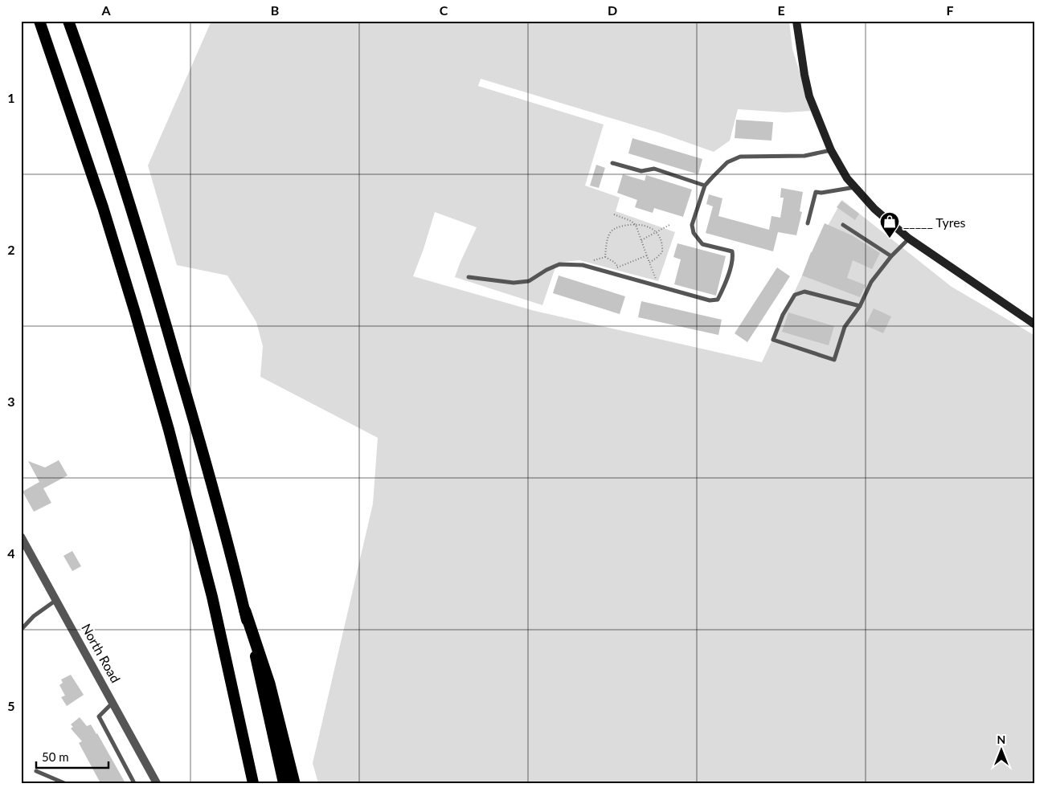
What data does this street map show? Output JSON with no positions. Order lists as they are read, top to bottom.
{
  "streets": {
    "street": ["North Road"]
  },
  "places": {
    "shop": ["_____ Tyres"]
  },
  "scale_bar": "50 m",
  "north": "top",
  "grid": {
    "columns": [
      "A",
      "B",
      "C",
      "D",
      "E",
      "F"
    ],
    "rows": [
      "1",
      "2",
      "3",
      "4",
      "5"
    ]
  }
}
